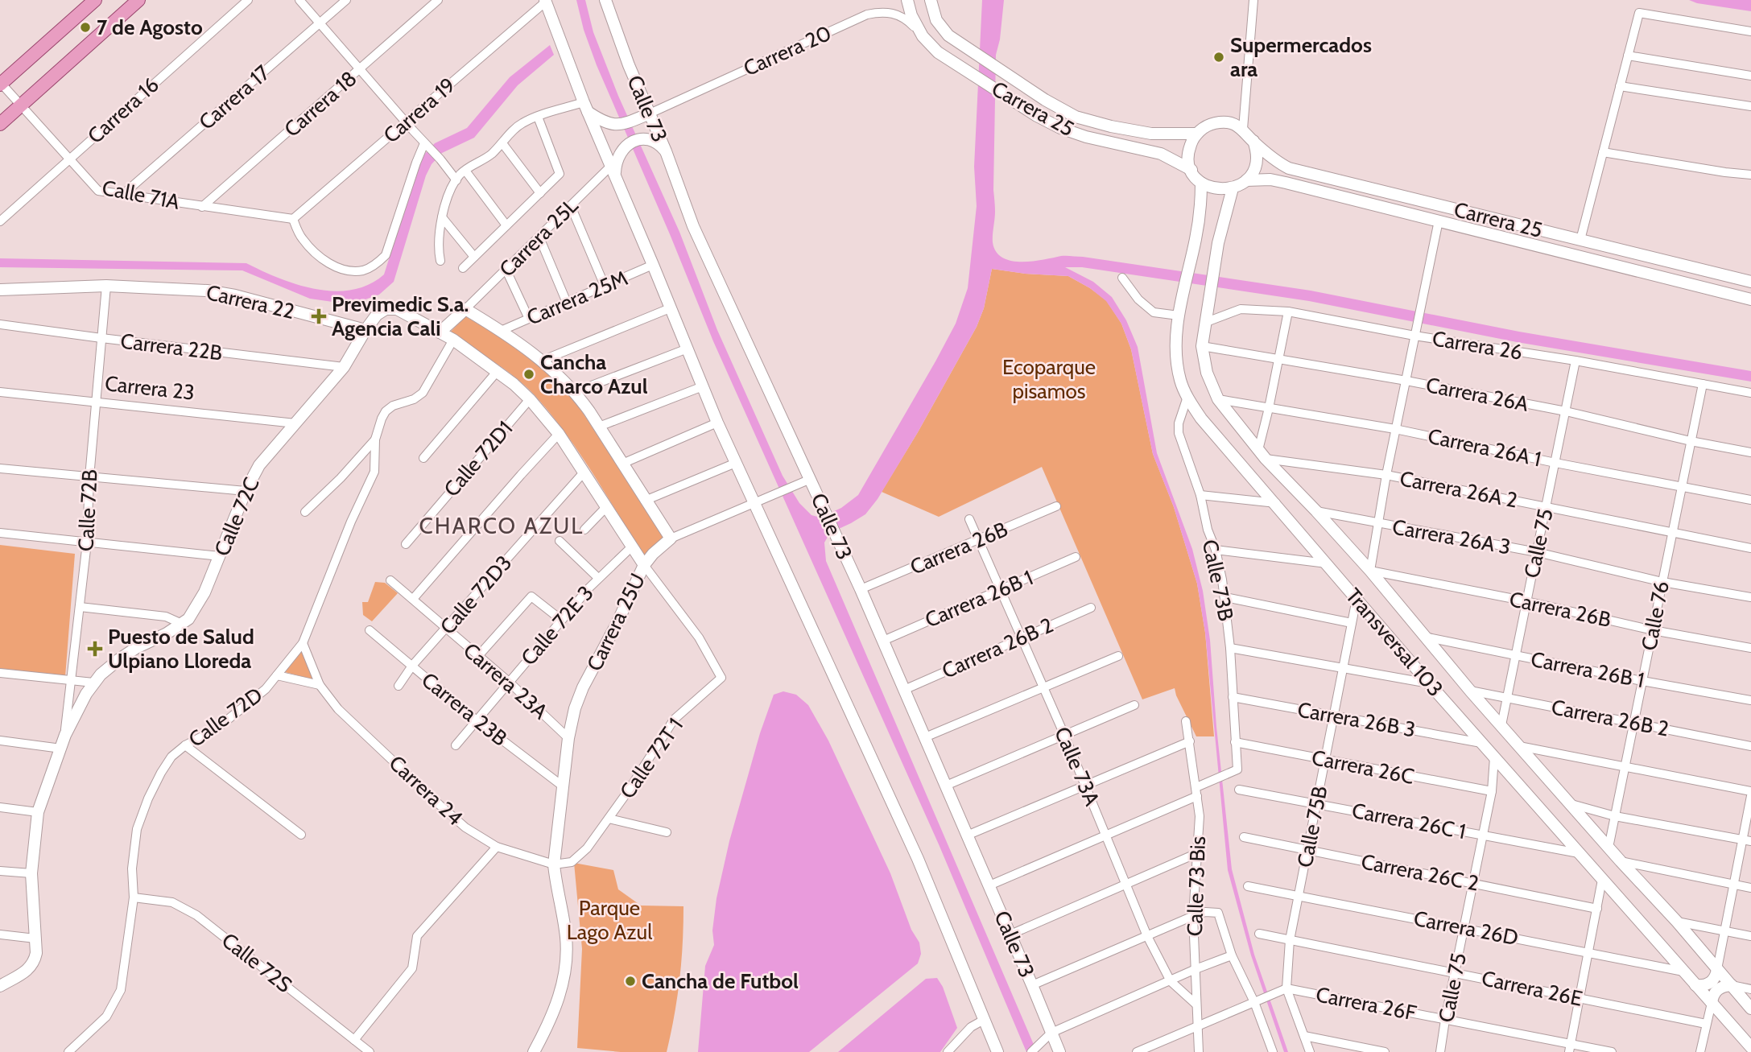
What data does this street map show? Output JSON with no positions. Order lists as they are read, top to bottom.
{
  "streets": {
    "street": [
      "Carrera 20",
      "Carrera 17",
      "Carrera 18",
      "Calle 73",
      "Carrera 25",
      "Carrera 16",
      "Carrera 19",
      "Calle 71A",
      "Carrera 25L",
      "Carrera 25M",
      "Carrera 22",
      "Carrera 26",
      "Carrera 22B",
      "Carrera 23",
      "Carrera 26A",
      "Carrera 26A 1",
      "Calle 72D1",
      "Carrera 26A 2",
      "Calle 72B",
      "Calle 72C",
      "Carrera 26A 3",
      "Calle 75",
      "Carrera 26B",
      "Calle 73B",
      "Calle 72D3",
      "Carrera 26B 1",
      "Calle 76",
      "Carrera 25U",
      "Calle 72E 3",
      "Transversal 103",
      "Carrera 26B 2",
      "Carrera 23A",
      "Carrera 23B",
      "Calle 72D",
      "Carrera 26B 3",
      "Calle 72T 1",
      "Calle 73A",
      "Carrera 26C",
      "Carrera 24",
      "Carrera 26C 1",
      "Calle 75B",
      "Carrera 26C 2",
      "Calle 73 Bis",
      "Carrera 26D",
      "Calle 72S",
      "Carrera 26E",
      "Carrera 26F"
    ]
  },
  "crossings": [
    ["Carrera 20", "Calle 73"],
    ["Carrera 20", "Carrera 25"],
    ["Carrera 17", "Calle 71A"],
    ["Carrera 18", "Calle 71A"],
    ["Calle 73", "Carrera 26B"],
    ["Calle 73", "Carrera 26B 1"],
    ["Calle 73", "Carrera 25U"],
    ["Calle 73", "Carrera 26B 2"],
    ["Carrera 25", "Transversal 103"],
    ["Carrera 16", "Calle 71A"],
    ["Carrera 19", "Calle 71A"],
    ["Carrera 22", "Calle 72B"],
    ["Carrera 22", "Calle 72C"],
    ["Carrera 26", "Calle 75"],
    ["Carrera 26", "Calle 76"],
    ["Carrera 26", "Transversal 103"],
    ["Carrera 22B", "Calle 72B"],
    ["Carrera 22B", "Calle 72C"],
    ["Carrera 23", "Calle 72B"],
    ["Carrera 23", "Calle 72C"],
    ["Carrera 26A", "Calle 75"],
    ["Carrera 26A", "Calle 76"],
    ["Carrera 26A", "Transversal 103"],
    ["Carrera 26A 1", "Calle 75"],
    ["Carrera 26A 1", "Calle 76"],
    ["Carrera 26A 1", "Transversal 103"],
    ["Carrera 26A 2", "Calle 75"],
    ["Carrera 26A 2", "Calle 76"],
    ["Carrera 26A 2", "Transversal 103"],
    ["Calle 72B", "Calle 72C"],
    ["Carrera 26A 3", "Calle 75"],
    ["Carrera 26A 3", "Calle 76"],
    ["Carrera 26A 3", "Transversal 103"],
    ["Calle 75", "Carrera 26B"],
    ["Calle 75", "Carrera 26B 1"],
    ["Calle 75", "Transversal 103"],
    ["Calle 75", "Carrera 26B 2"],
    ["Calle 75", "Carrera 26C"],
    ["Calle 75", "Carrera 26C 1"],
    ["Calle 75", "Carrera 26C 2"],
    ["Calle 75", "Carrera 26D"],
    ["Calle 75", "Carrera 26E"],
    ["Calle 75", "Carrera 26F"],
    ["Carrera 26B", "Calle 76"],
    ["Carrera 26B", "Transversal 103"],
    ["Carrera 26B", "Calle 73A"],
    ["Calle 73B", "Transversal 103"],
    ["Calle 73B", "Carrera 26B 3"],
    ["Calle 73B", "Carrera 26C"],
    ["Calle 73B", "Calle 73 Bis"],
    ["Calle 72D3", "Carrera 23A"],
    ["Calle 72D3", "Carrera 23B"],
    ["Carrera 26B 1", "Calle 76"],
    ["Carrera 26B 1", "Transversal 103"],
    ["Carrera 26B 1", "Calle 73A"],
    ["Calle 76", "Transversal 103"],
    ["Calle 76", "Carrera 26B 2"],
    ["Carrera 25U", "Calle 72E 3"],
    ["Carrera 25U", "Carrera 23A"],
    ["Carrera 25U", "Carrera 23B"],
    ["Carrera 25U", "Calle 72T 1"],
    ["Carrera 25U", "Carrera 24"],
    ["Calle 72E 3", "Carrera 23A"],
    ["Calle 72E 3", "Carrera 23B"],
    ["Transversal 103", "Carrera 26B 2"],
    ["Transversal 103", "Carrera 26B 3"],
    ["Transversal 103", "Carrera 26C 1"],
    ["Transversal 103", "Calle 75B"],
    ["Transversal 103", "Carrera 26D"],
    ["Carrera 26B 2", "Calle 73A"],
    ["Calle 72D", "Carrera 24"],
    ["Calle 72D", "Calle 72S"],
    ["Carrera 26B 3", "Calle 75B"],
    ["Calle 72T 1", "Carrera 24"],
    ["Calle 73A", "Calle 73 Bis"],
    ["Carrera 26C", "Calle 75B"],
    ["Carrera 26C 1", "Calle 75B"],
    ["Calle 75B", "Carrera 26C 2"],
    ["Calle 75B", "Carrera 26D"],
    ["Calle 75B", "Carrera 26E"],
    ["Calle 75B", "Carrera 26F"]
  ],
  "districts": ["CHARCO AZUL"],
  "parks": ["Ecoparque pisamos", "Parque Lago Azul"],
  "places": {
    "other": [
      "7 de Agosto",
      "Supermercados ara",
      "Cancha Charco Azul",
      "Cancha de Futbol"
    ],
    "health": ["Previmedic S.a. Agencia Cali", "Puesto de Salud Ulpiano Lloreda"]
  }
}
